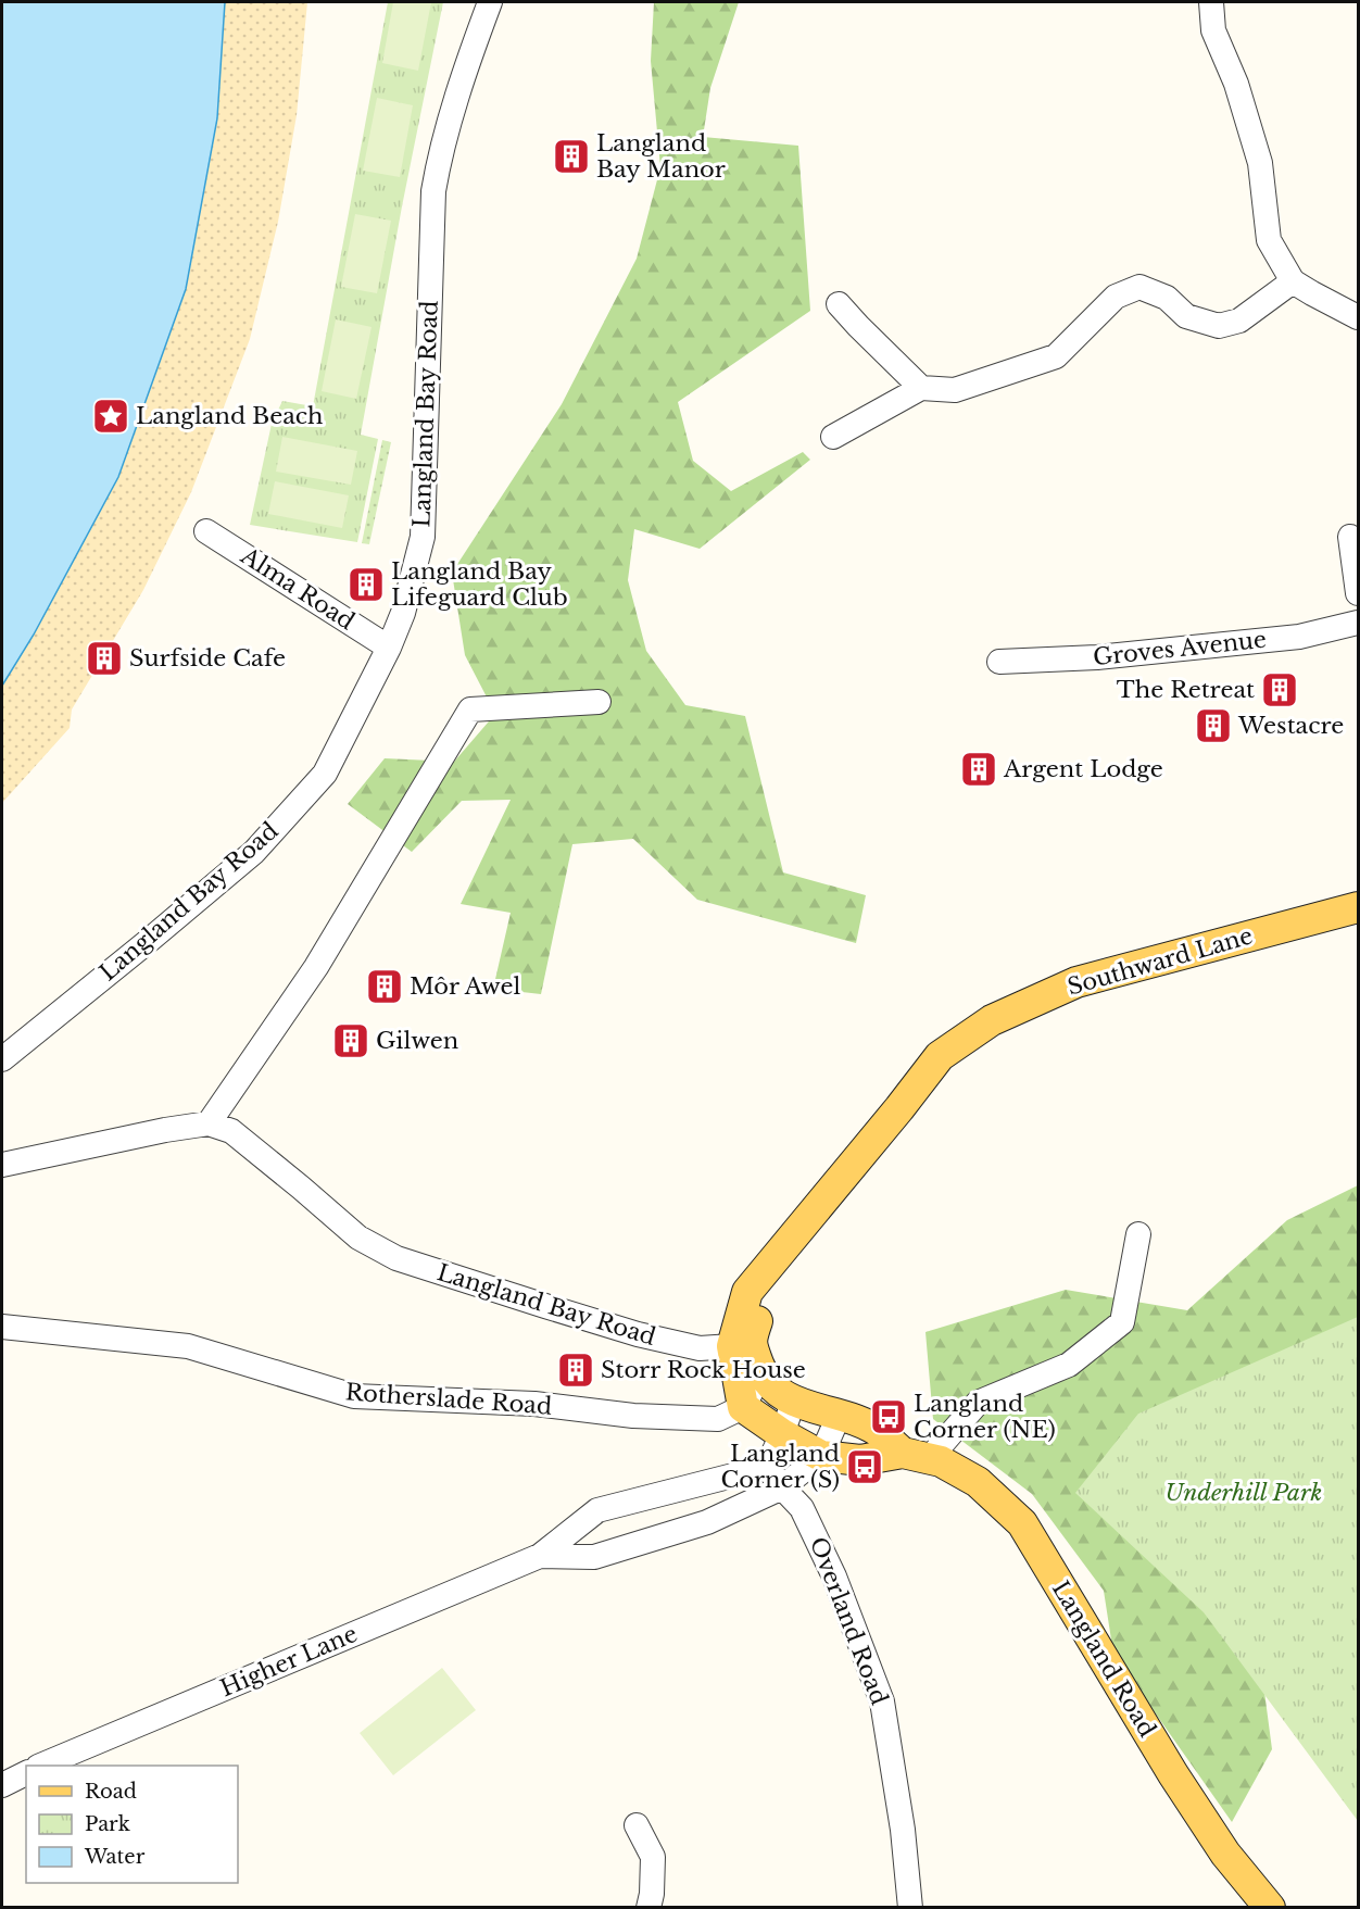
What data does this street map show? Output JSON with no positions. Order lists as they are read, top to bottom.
{
  "streets": {
    "main road": ["Southward Lane", "Langland Road"],
    "street": [
      "Langland Bay Road",
      "Alma Road",
      "Groves Avenue",
      "Rotherslade Road",
      "Overland Road",
      "Higher Lane"
    ]
  },
  "crossings": [
    ["Langland Bay Road", "Alma Road"],
    ["Langland Bay Road", "Southward Lane"],
    ["Langland Bay Road", "Langland Road"],
    ["Southward Lane", "Langland Road"],
    ["Overland Road", "Higher Lane"],
    ["Langland Road", "Higher Lane"]
  ],
  "parks": ["Underhill Park"],
  "places": {
    "building": [
      "Langland Bay Manor",
      "Langland Bay Lifeguard Club",
      "Surfside Cafe",
      "The Retreat",
      "Westacre",
      "Argent Lodge",
      "Môr Awel",
      "Gilwen",
      "Storr Rock House"
    ],
    "place": ["Langland Beach"],
    "bus stop": ["Langland Corner (NE)", "Langland Corner (S)"]
  },
  "legend": ["Road", "Park", "Water"]
}
